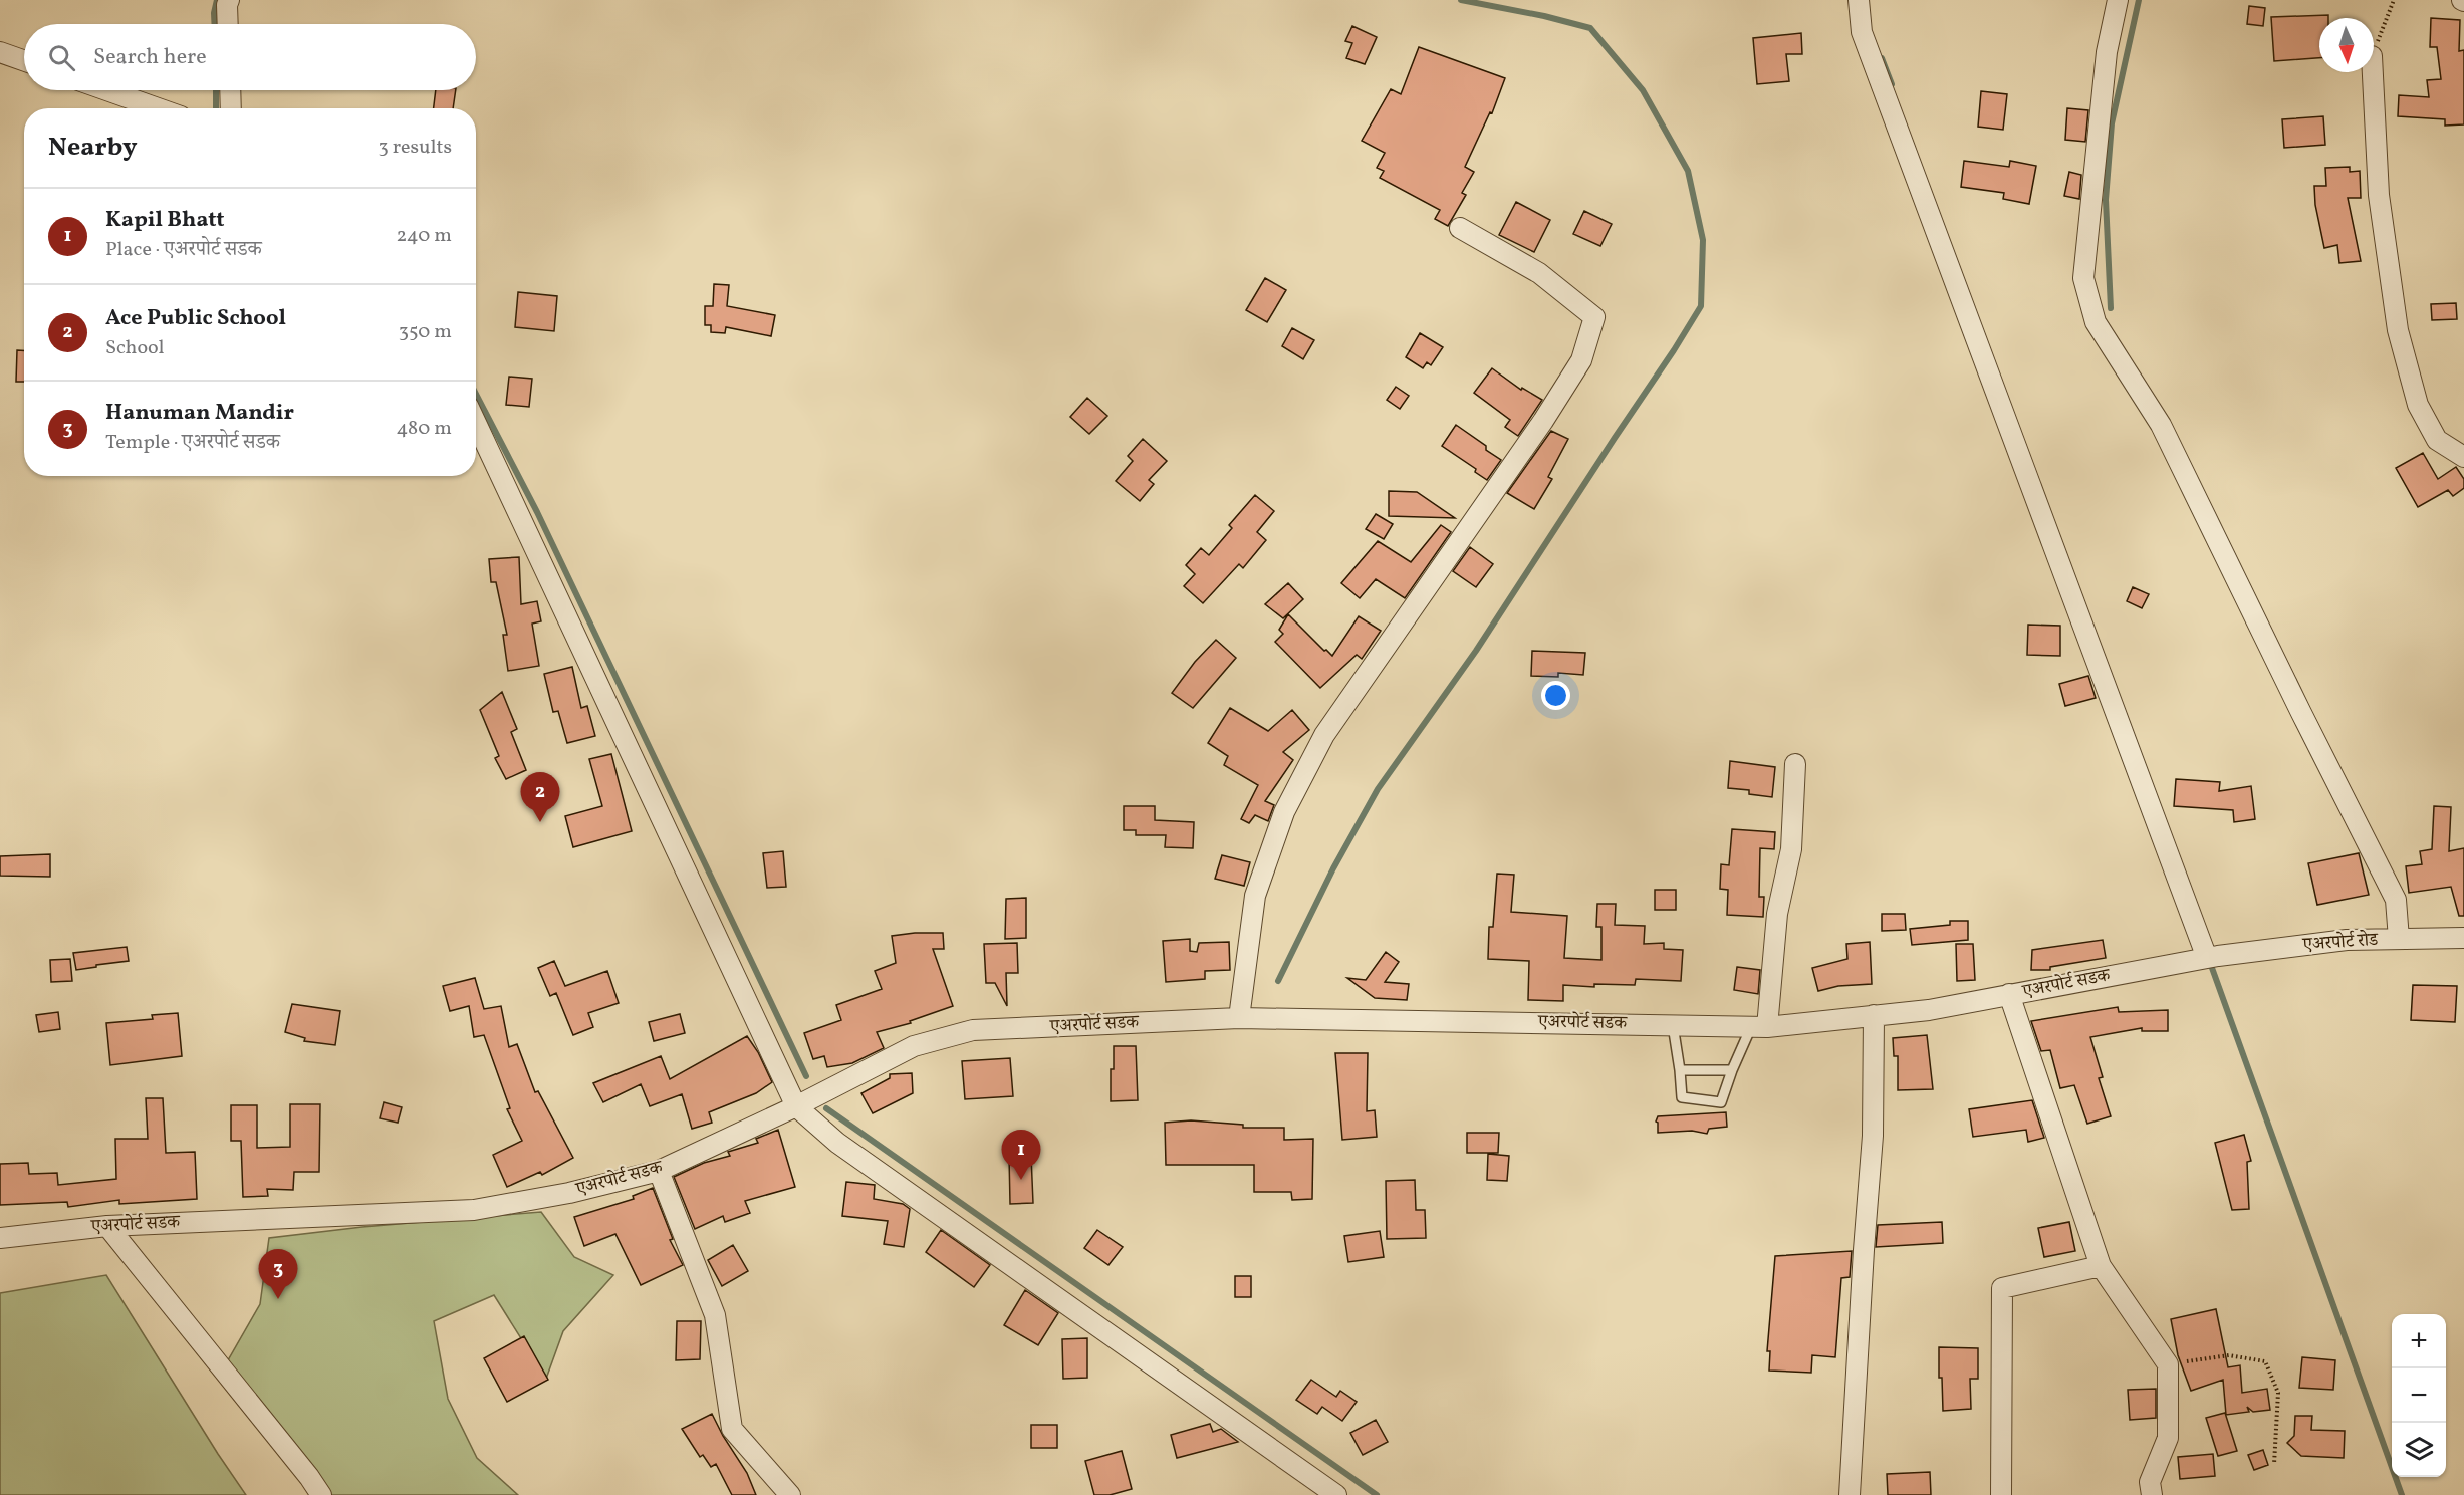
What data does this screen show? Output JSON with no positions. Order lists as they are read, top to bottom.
{
  "streets": {
    "street": ["एअरपोर्ट रोड", "एअरपोर्ट सडक"]
  },
  "crossings": [
    ["एअरपोर्ट रोड", "एअरपोर्ट सडक"]
  ],
  "north": "bottom",
  "page": {
    "search": "Search here",
    "heading": ["Nearby", "3 results"],
    "list": [
      {
        "mark": "1",
        "name": "Kapil Bhatt",
        "note": "Place · एअरपोर्ट सडक",
        "value": "240 m"
      },
      {
        "mark": "2",
        "name": "Ace Public School",
        "note": "School",
        "value": "350 m"
      },
      {
        "mark": "3",
        "name": "Hanuman Mandir",
        "note": "Temple · एअरपोर्ट सडक",
        "value": "480 m"
      }
    ],
    "pins": ["2", "1", "3"],
    "map_buttons": ["+", "−"]
  }
}
